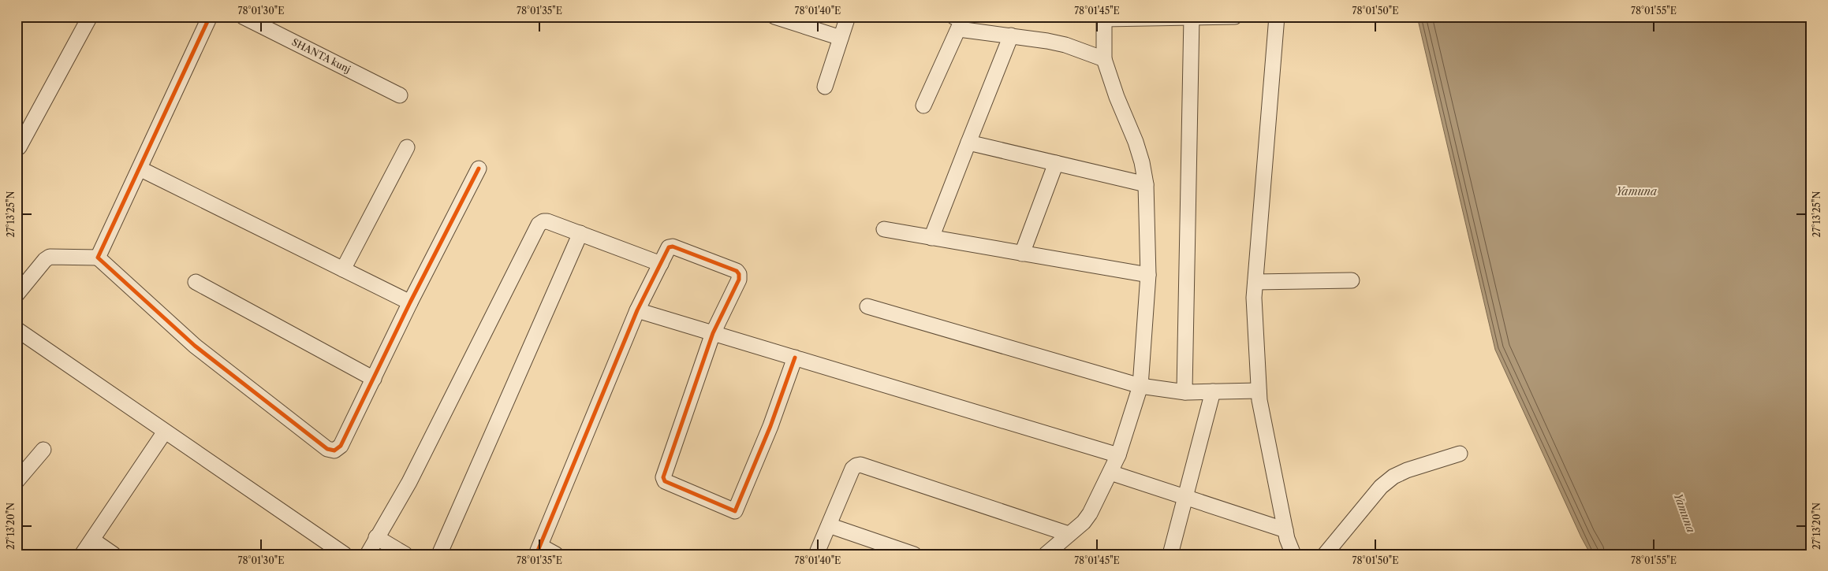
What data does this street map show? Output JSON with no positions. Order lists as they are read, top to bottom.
{
  "streets": {
    "street": ["SHANTA kunj"]
  },
  "water": ["Yamuna"],
  "coordinates": [
    "78°01'30\"E",
    "78°01'35\"E",
    "78°01'40\"E",
    "78°01'45\"E",
    "78°01'50\"E",
    "78°01'55\"E",
    "27°13'25\"N",
    "27°13'20\"N"
  ]
}
